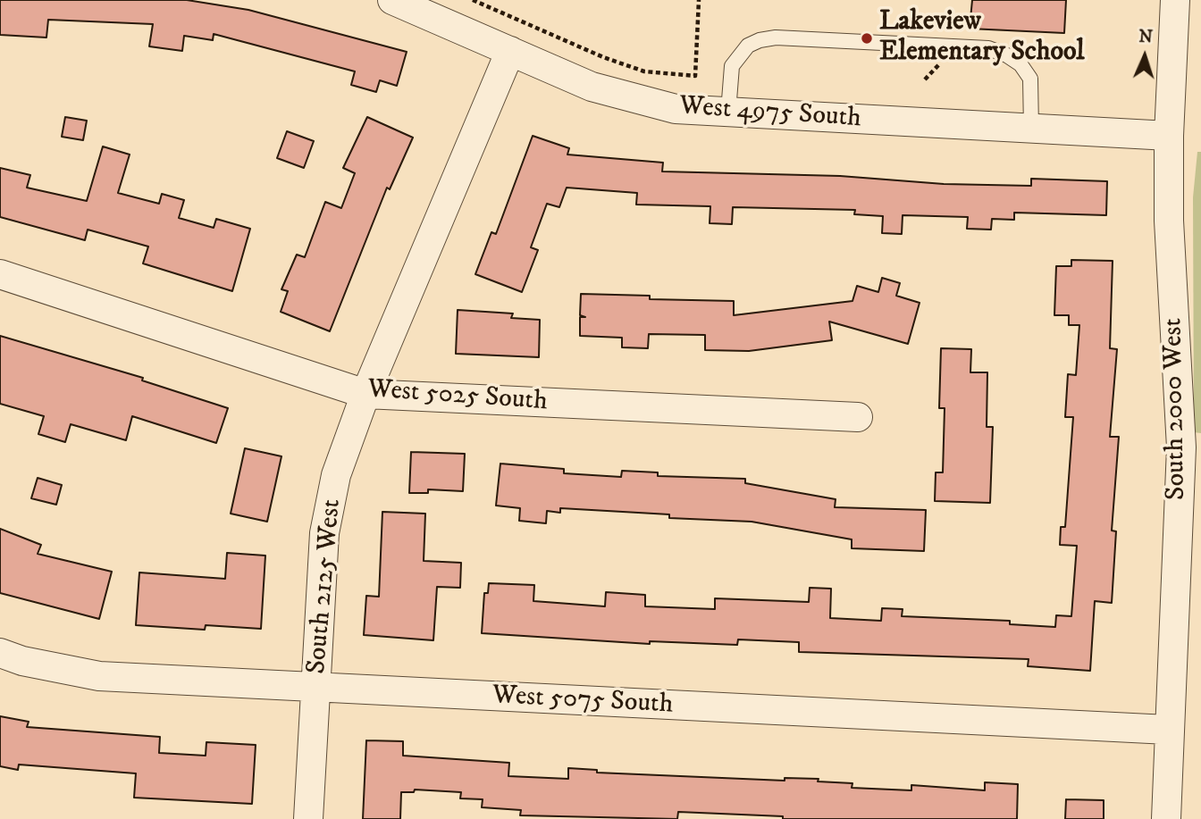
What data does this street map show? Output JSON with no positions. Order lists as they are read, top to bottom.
{
  "streets": {
    "street": [
      "West 4975 South",
      "West 5025 South",
      "South 2000 West",
      "South 2125 West",
      "West 5075 South"
    ]
  },
  "crossings": [
    ["West 4975 South", "South 2000 West"],
    ["West 4975 South", "South 2125 West"],
    ["West 5025 South", "South 2125 West"],
    ["South 2000 West", "West 5075 South"],
    ["South 2125 West", "West 5075 South"]
  ],
  "places": ["Lakeview Elementary School"],
  "north": "top"
}
